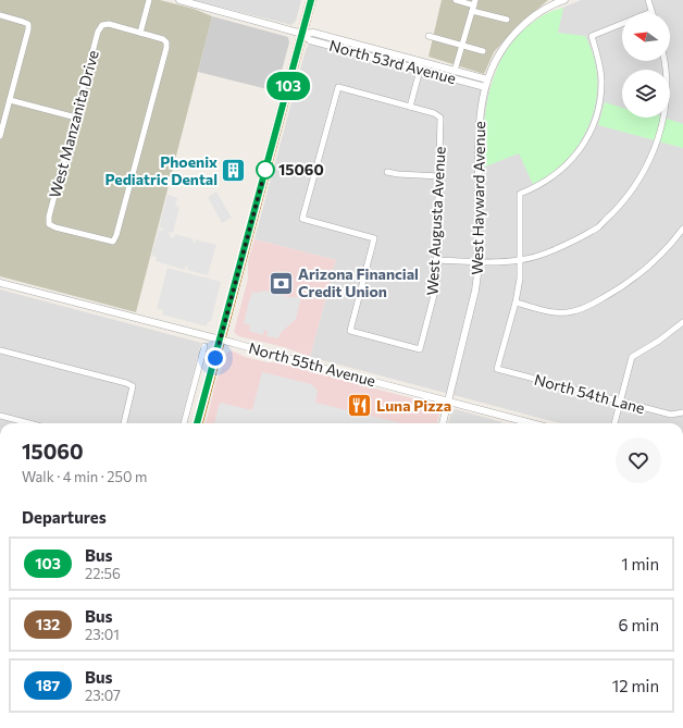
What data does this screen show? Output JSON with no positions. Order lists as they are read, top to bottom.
{
  "streets": {
    "street": [
      "North 53rd Avenue",
      "West Manzanita Drive",
      "West Hayward Avenue",
      "West Augusta Avenue",
      "North 55th Avenue",
      "North 54th Lane"
    ]
  },
  "crossings": [
    ["North 53rd Avenue", "West Hayward Avenue"],
    ["West Hayward Avenue", "North 55th Avenue"]
  ],
  "places": {
    "other": ["15060"],
    "building": ["Phoenix Pediatric Dental"],
    "bank": ["Arizona Financial Credit Union"],
    "restaurant": ["Luna Pizza"]
  },
  "lines": ["bus line 103"],
  "north": "left",
  "page": {
    "on_map": "103",
    "heading": [
      ["15060", "Walk · 4 min · 250 m"],
      "Departures"
    ],
    "list": [
      {
        "mark": "103",
        "name": "Bus",
        "note": "22:56",
        "value": "1 min"
      },
      {
        "mark": "132",
        "name": "Bus",
        "note": "23:01",
        "value": "6 min"
      },
      {
        "mark": "187",
        "name": "Bus",
        "note": "23:07",
        "value": "12 min"
      }
    ]
  }
}
